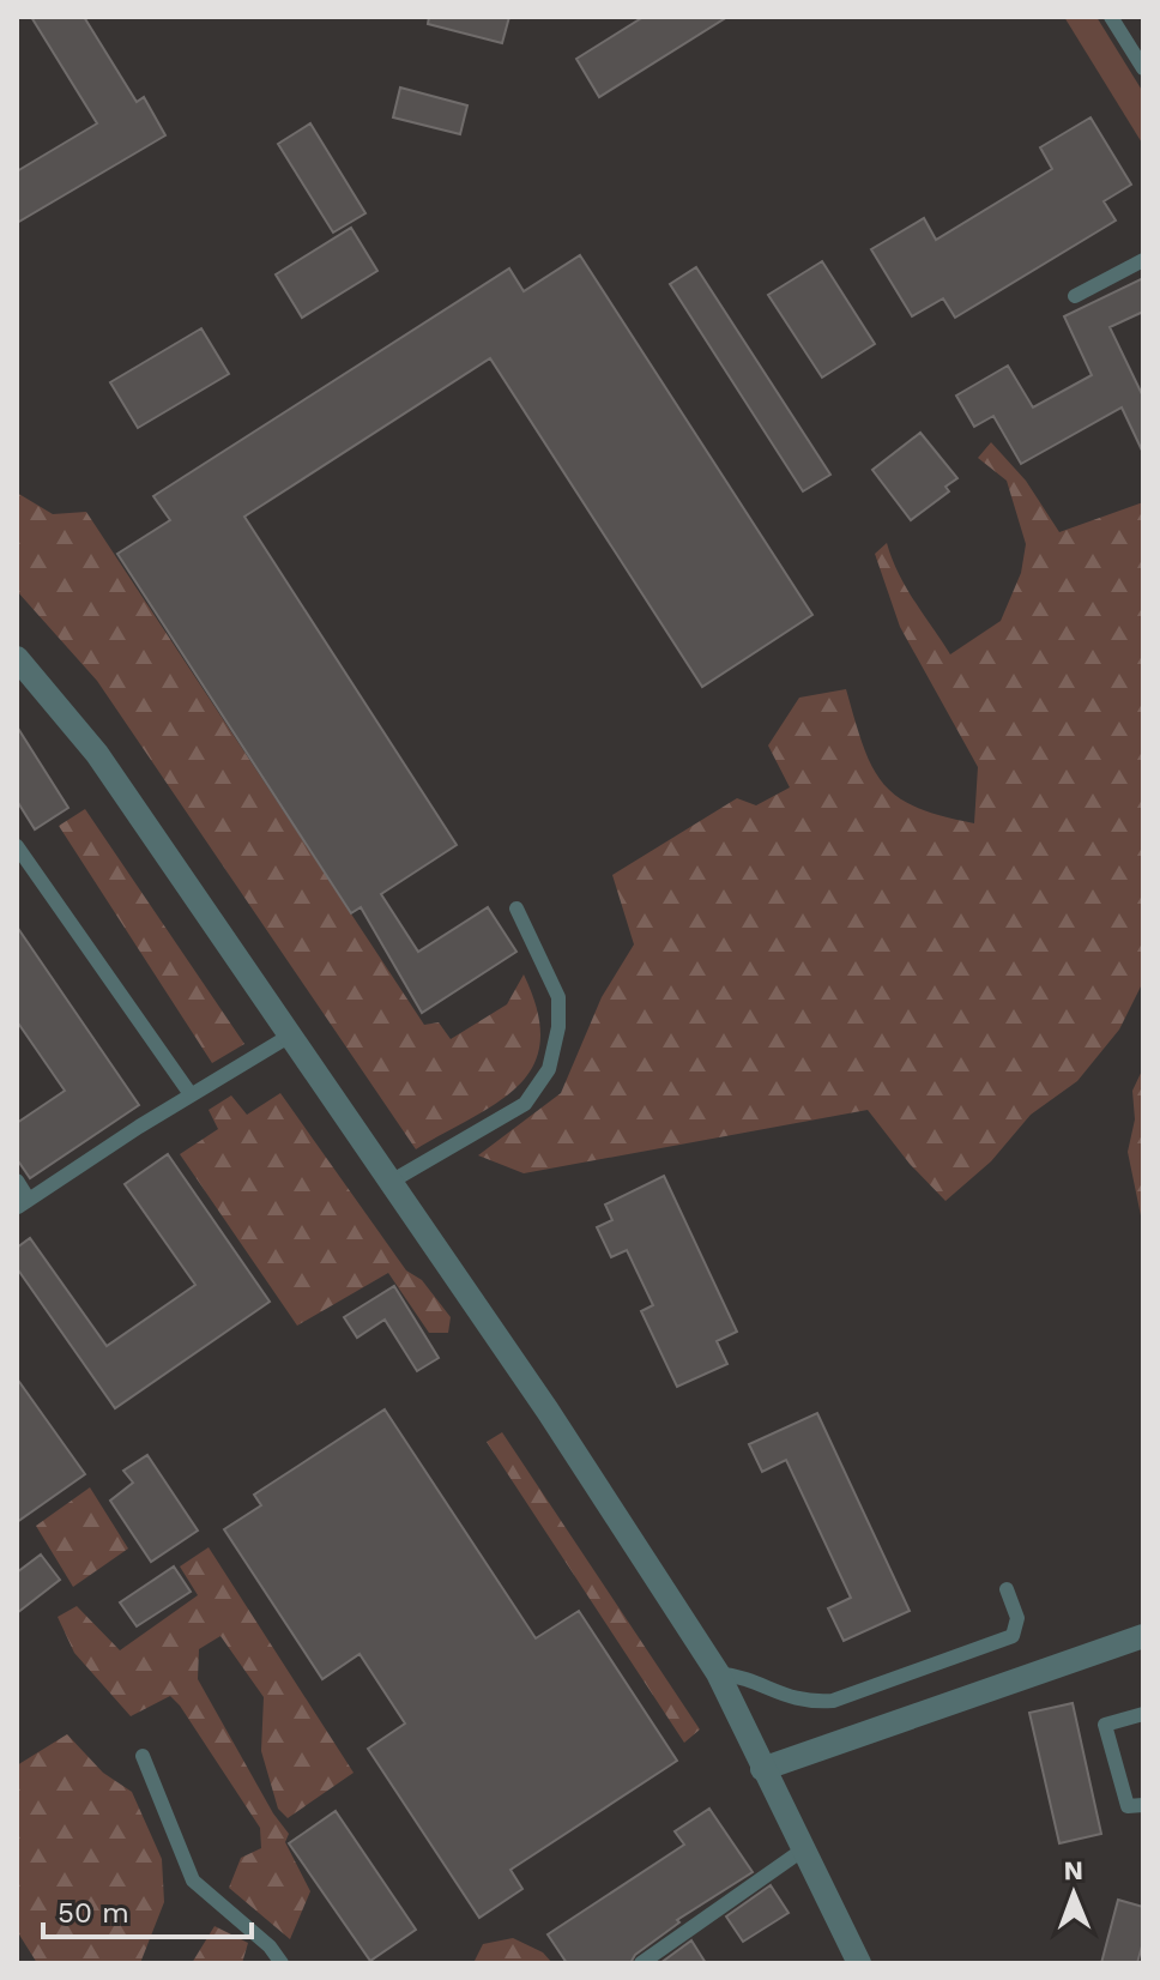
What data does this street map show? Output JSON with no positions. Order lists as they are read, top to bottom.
{
  "scale_bar": "50 m",
  "north": "top"
}
